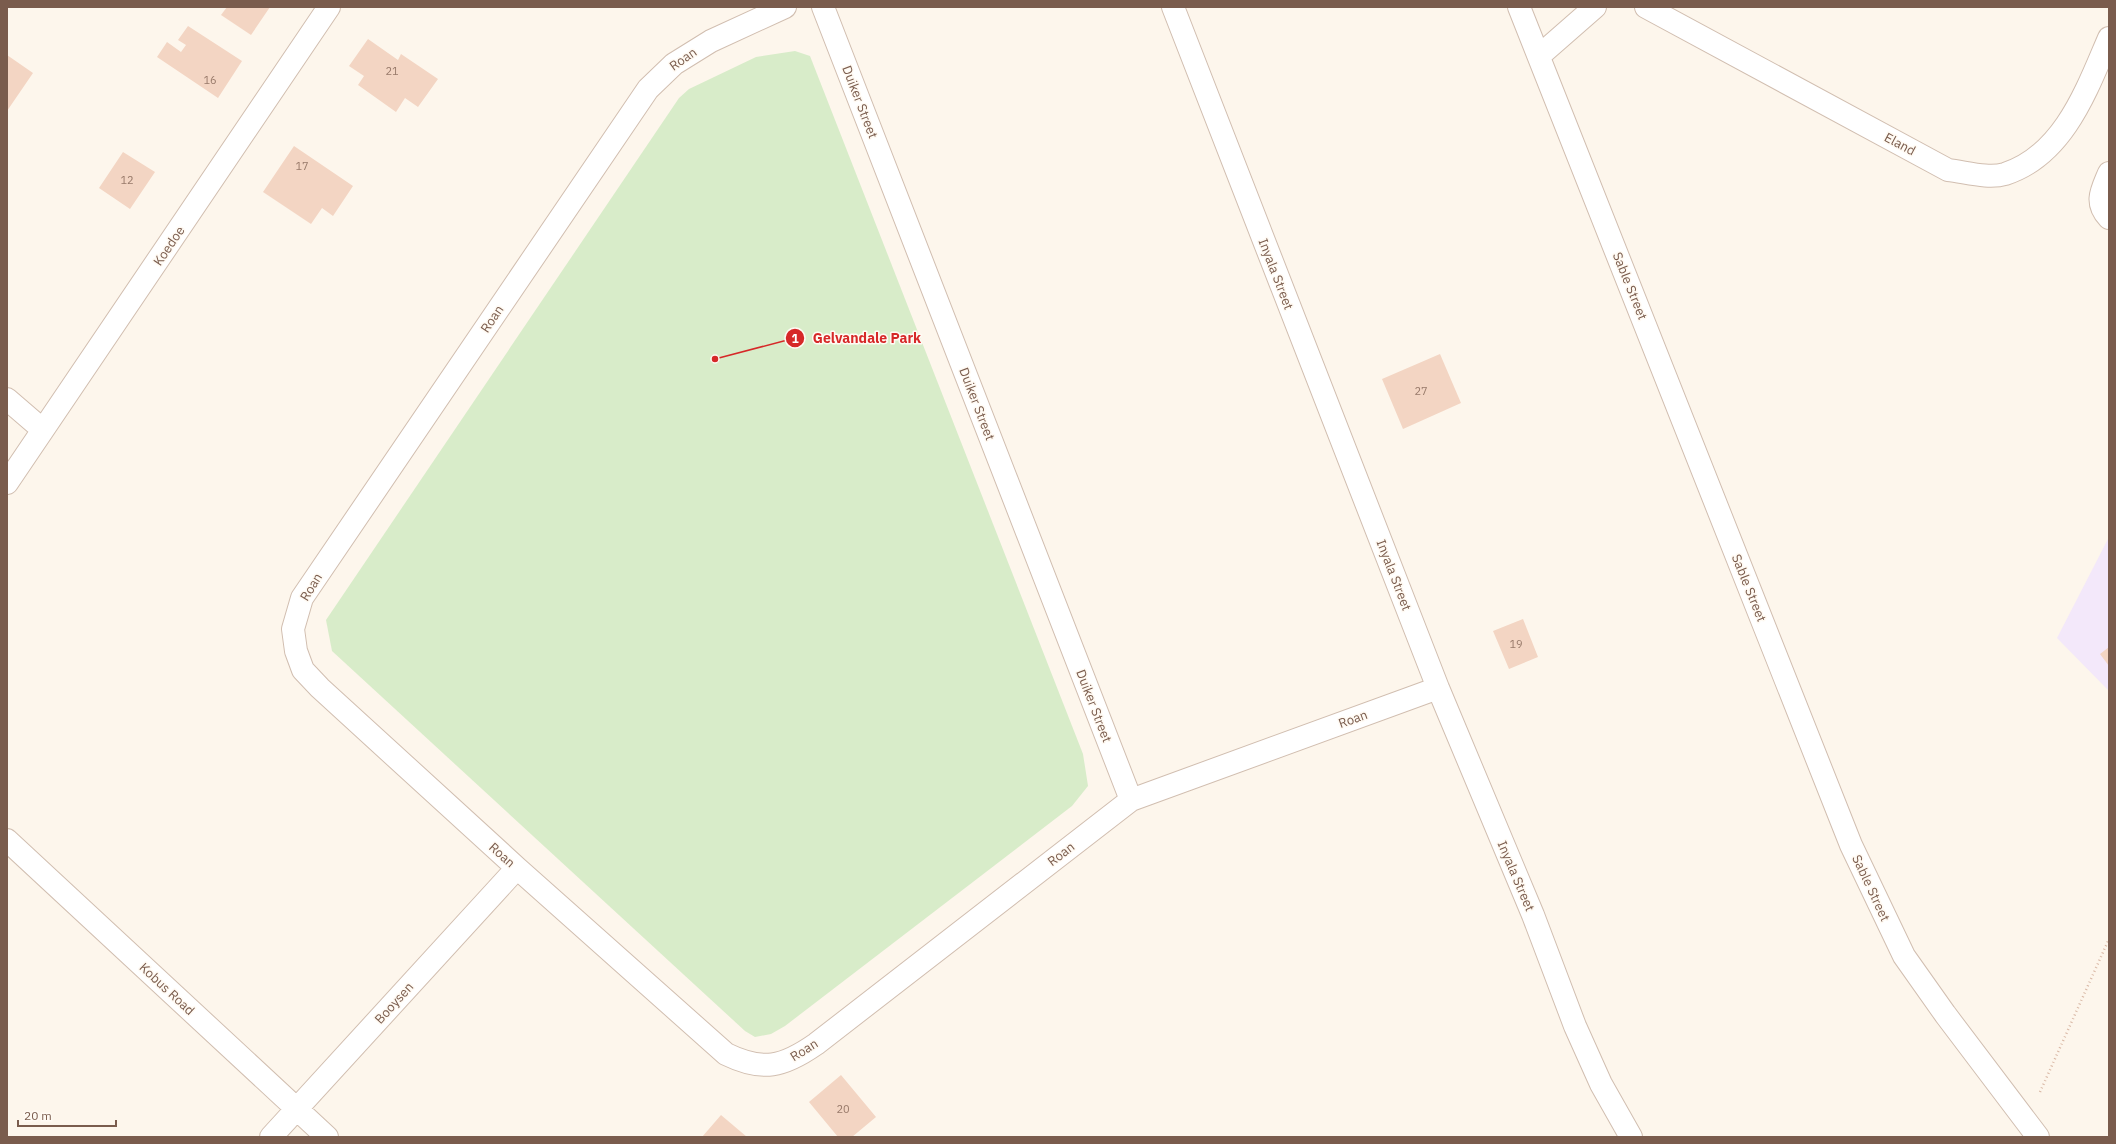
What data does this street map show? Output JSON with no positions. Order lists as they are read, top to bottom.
{
  "streets": {
    "street": [
      "Roan",
      "Duiker Street",
      "Eland",
      "Koedoe",
      "Inyala Street",
      "Sable Street",
      "Kobus Road",
      "Booysen"
    ]
  },
  "crossings": [
    ["Roan", "Duiker Street"],
    ["Roan", "Inyala Street"],
    ["Roan", "Booysen"],
    ["Kobus Road", "Booysen"]
  ],
  "places": ["Gelvandale Park"],
  "house_numbers": [
    "21",
    "16",
    "17",
    "12",
    "27",
    "19",
    "20"
  ],
  "scale_bar": "20 m"
}
